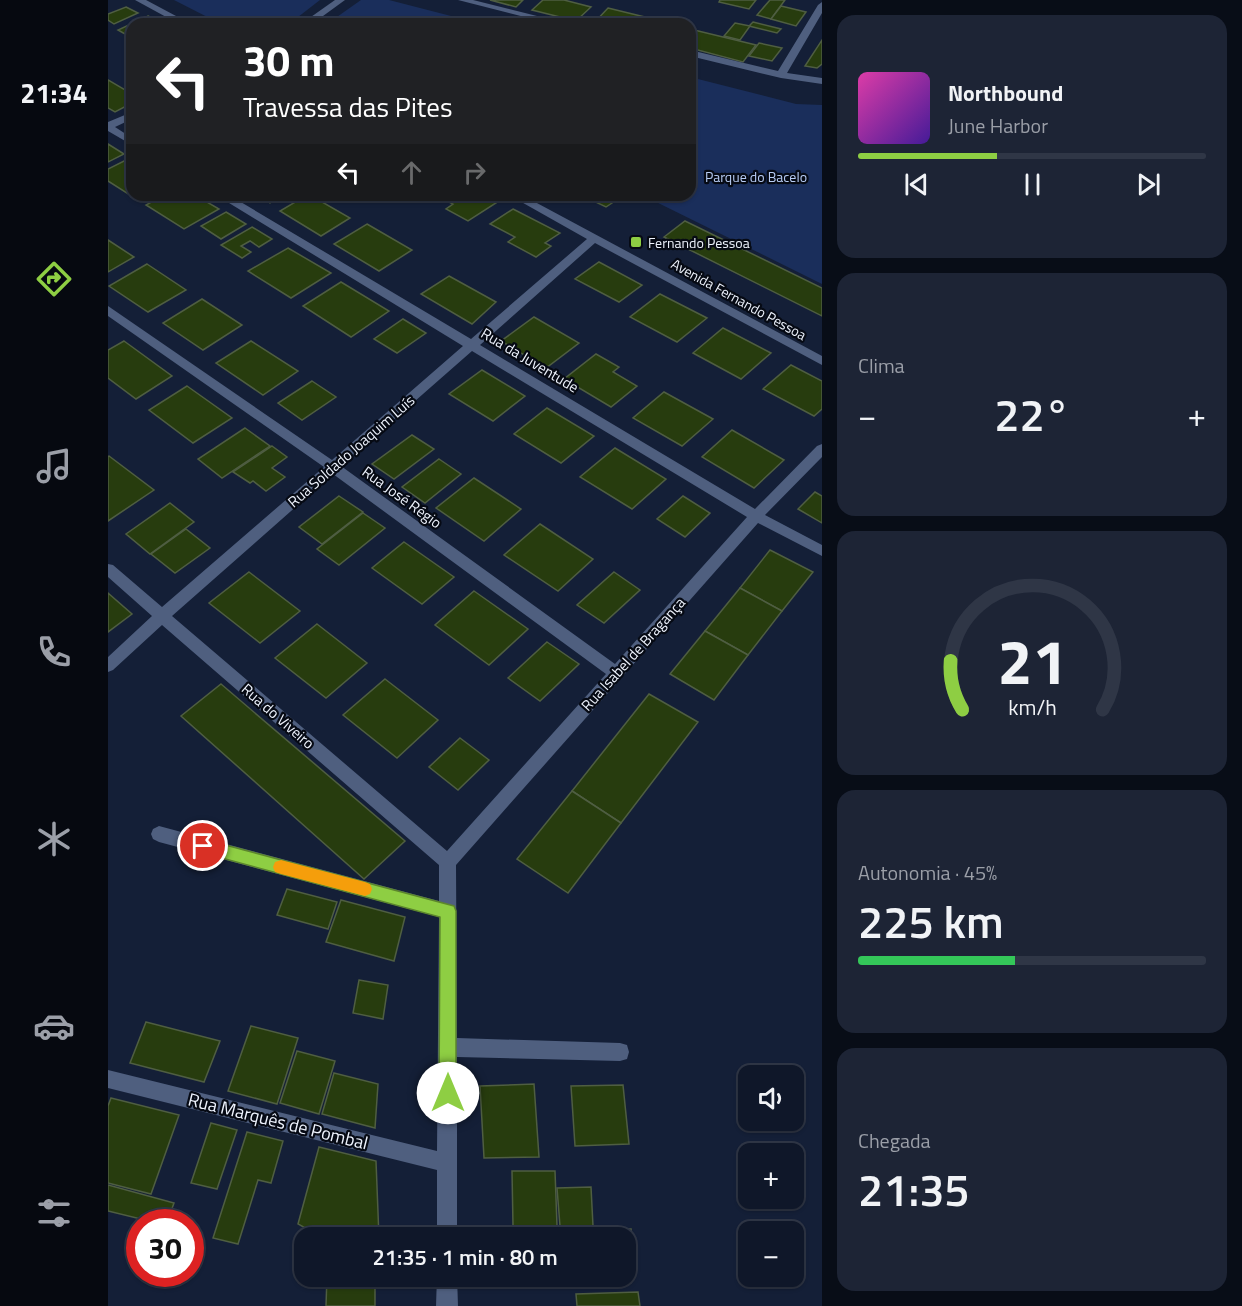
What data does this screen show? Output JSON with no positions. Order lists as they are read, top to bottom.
{
  "streets": {
    "street": [
      "Avenida Fernando Pessoa",
      "Rua da Juventude",
      "Rua Soldado Joaquim Luís",
      "Rua José Régio",
      "Rua Isabel de Bragança",
      "Rua do Viveiro",
      "Rua Marquês de Pombal"
    ]
  },
  "crossings": [
    ["Avenida Fernando Pessoa", "Rua Soldado Joaquim Luís"],
    ["Rua da Juventude", "Rua Soldado Joaquim Luís"],
    ["Rua da Juventude", "Rua Isabel de Bragança"],
    ["Rua Soldado Joaquim Luís", "Rua José Régio"],
    ["Rua Soldado Joaquim Luís", "Rua do Viveiro"],
    ["Rua José Régio", "Rua Isabel de Bragança"],
    ["Rua Isabel de Bragança", "Rua do Viveiro"]
  ],
  "parks": ["Parque do Bacelo"],
  "places": {
    "transit": ["Fernando Pessoa"]
  },
  "page": {
    "tabs": "21:34",
    "turn": ["30 m", "Travessa das Pites"],
    "song": ["Northbound", "June Harbor"],
    "tile": [
      "Clima",
      ["Autonomia · 45%", "225 km"],
      ["Chegada", "21:35"]
    ],
    "heat": ["−", "22°", "+"],
    "map_buttons": ["+", "−"],
    "limit": "30",
    "trip": "21:35 · 1 min · 80 m",
    "gauge": ["21", "km/h"]
  }
}
